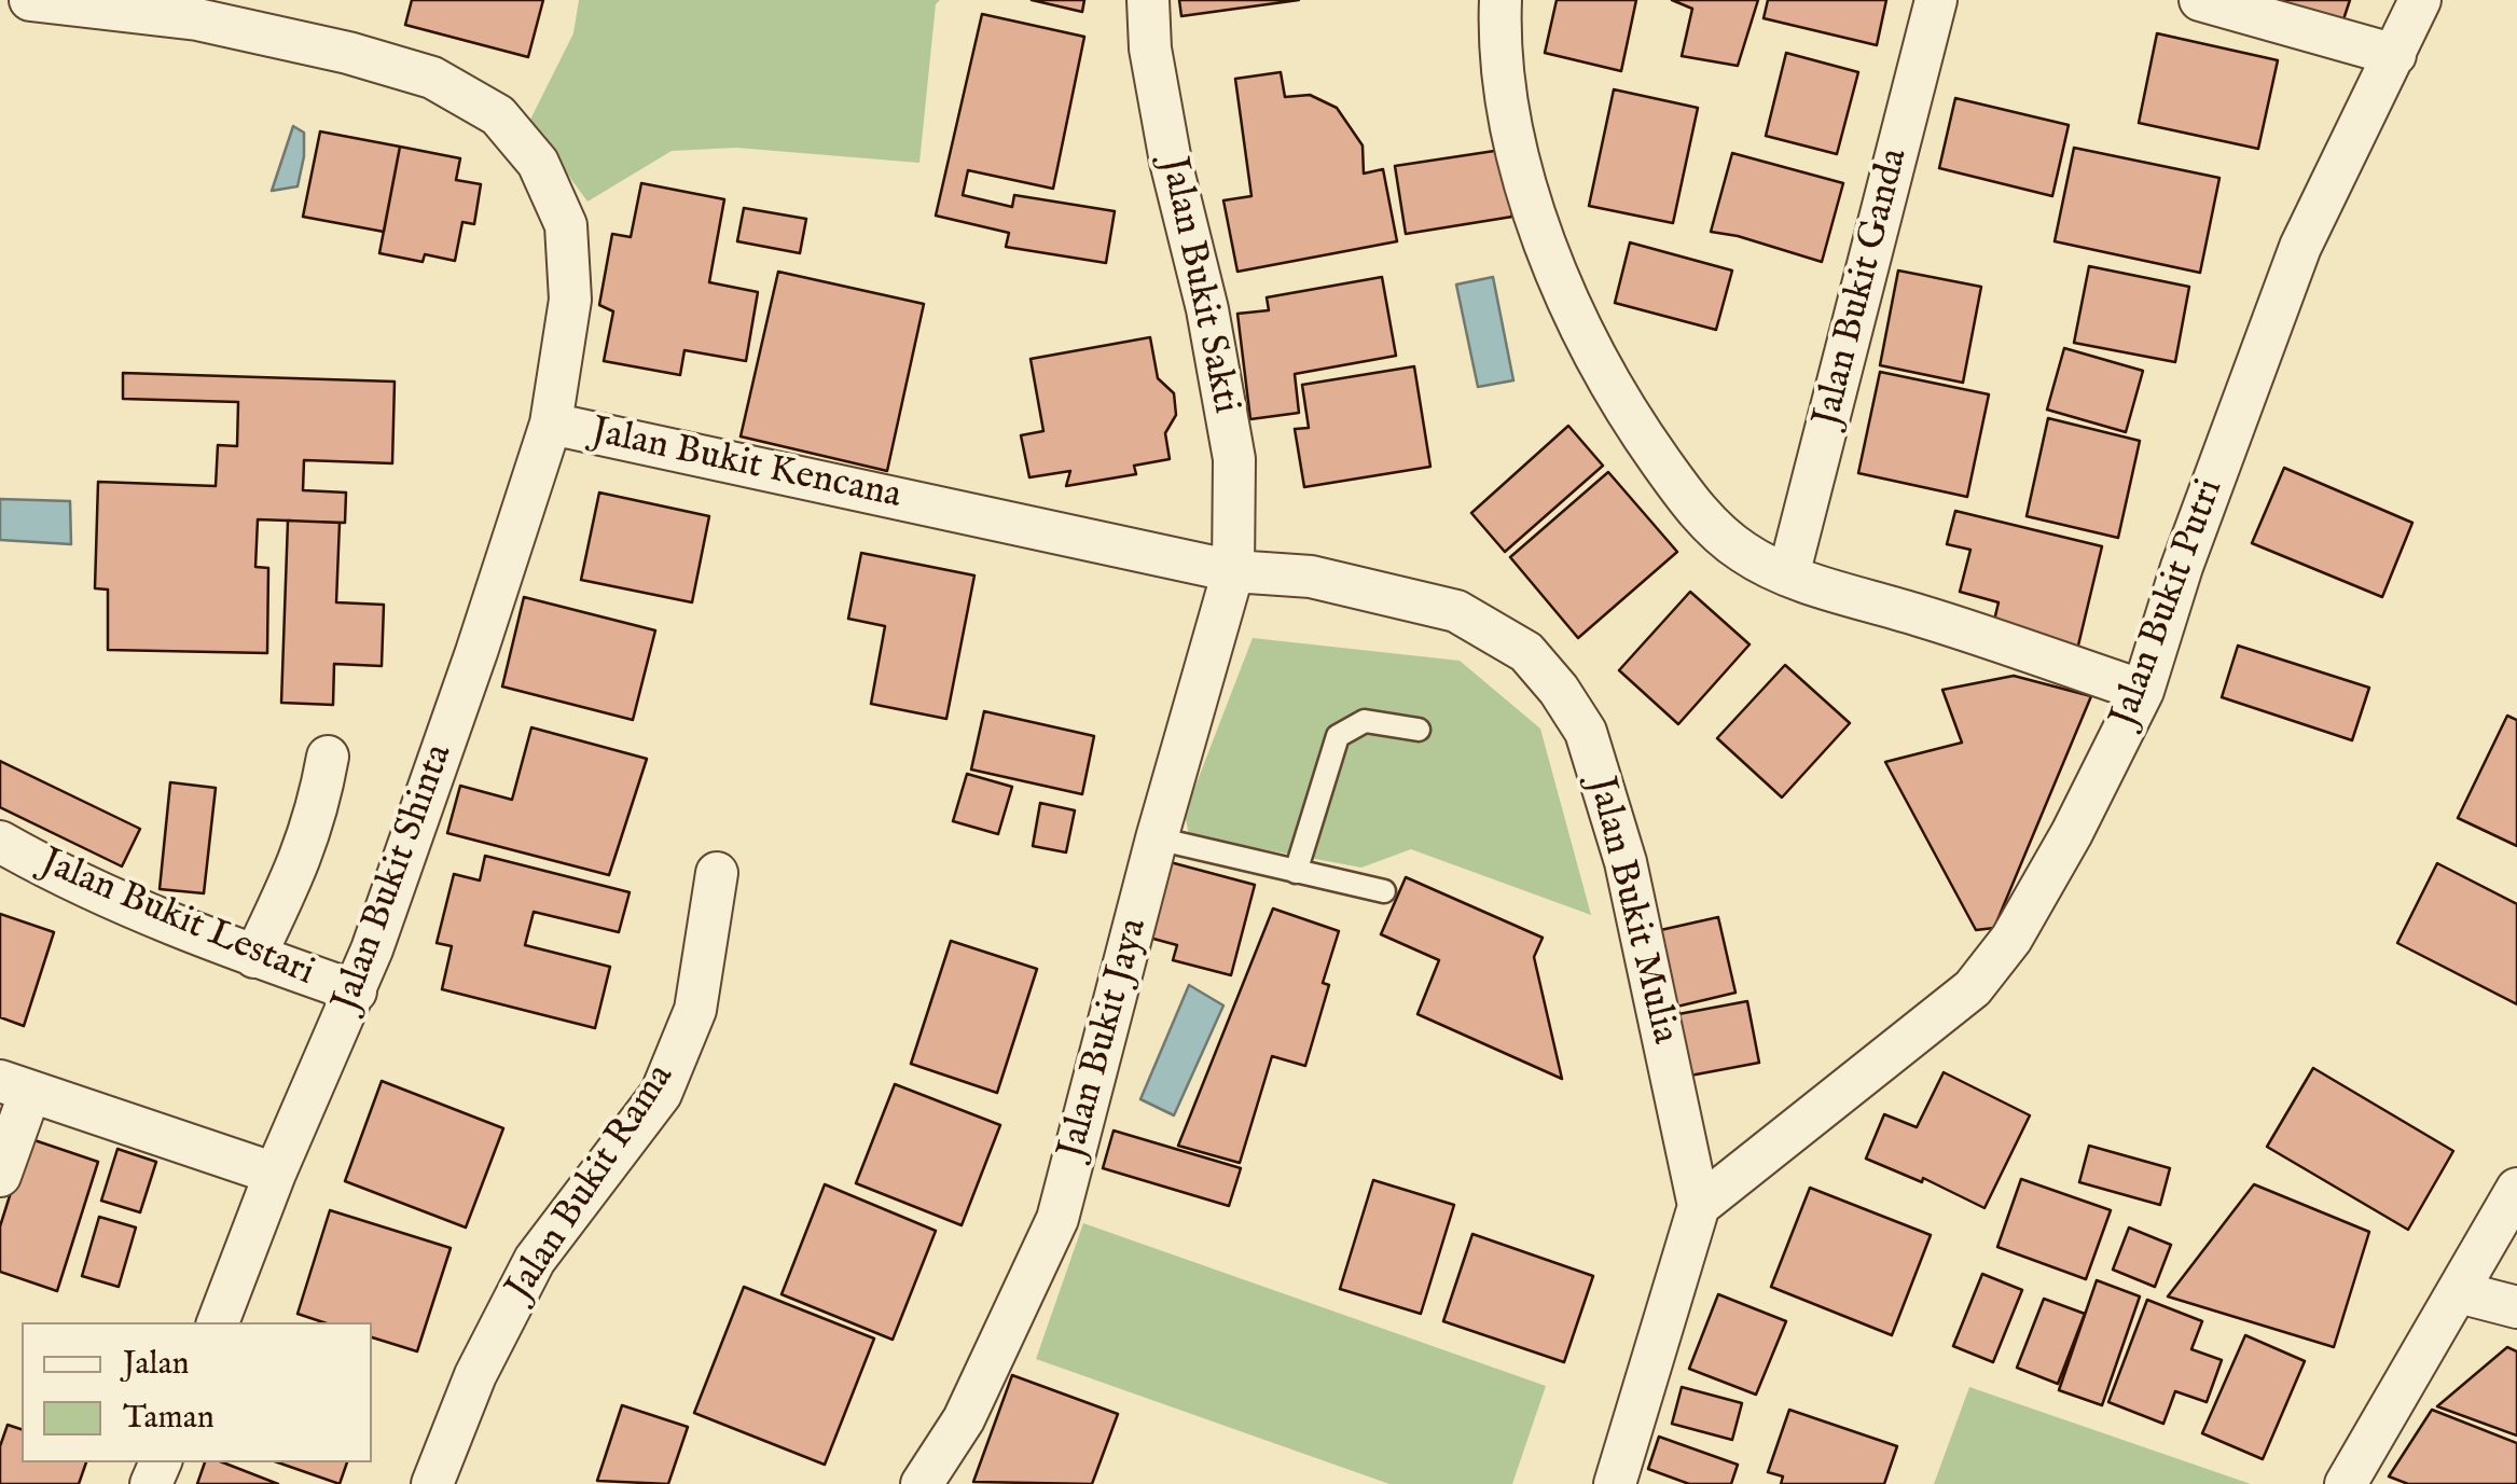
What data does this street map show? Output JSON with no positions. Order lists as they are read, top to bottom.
{
  "streets": {
    "street": [
      "Jalan Bukit Sakti",
      "Jalan Bukit Ganda",
      "Jalan Bukit Kencana",
      "Jalan Bukit Putri",
      "Jalan Bukit Shinta",
      "Jalan Bukit Mulia",
      "Jalan Bukit Lestari",
      "Jalan Bukit Jaya",
      "Jalan Bukit Rama"
    ]
  },
  "crossings": [
    ["Jalan Bukit Sakti", "Jalan Bukit Kencana"],
    ["Jalan Bukit Sakti", "Jalan Bukit Mulia"],
    ["Jalan Bukit Sakti", "Jalan Bukit Jaya"],
    ["Jalan Bukit Kencana", "Jalan Bukit Shinta"],
    ["Jalan Bukit Kencana", "Jalan Bukit Mulia"],
    ["Jalan Bukit Kencana", "Jalan Bukit Jaya"],
    ["Jalan Bukit Putri", "Jalan Bukit Mulia"],
    ["Jalan Bukit Shinta", "Jalan Bukit Lestari"],
    ["Jalan Bukit Mulia", "Jalan Bukit Jaya"]
  ],
  "legend": ["Jalan", "Taman"]
}
